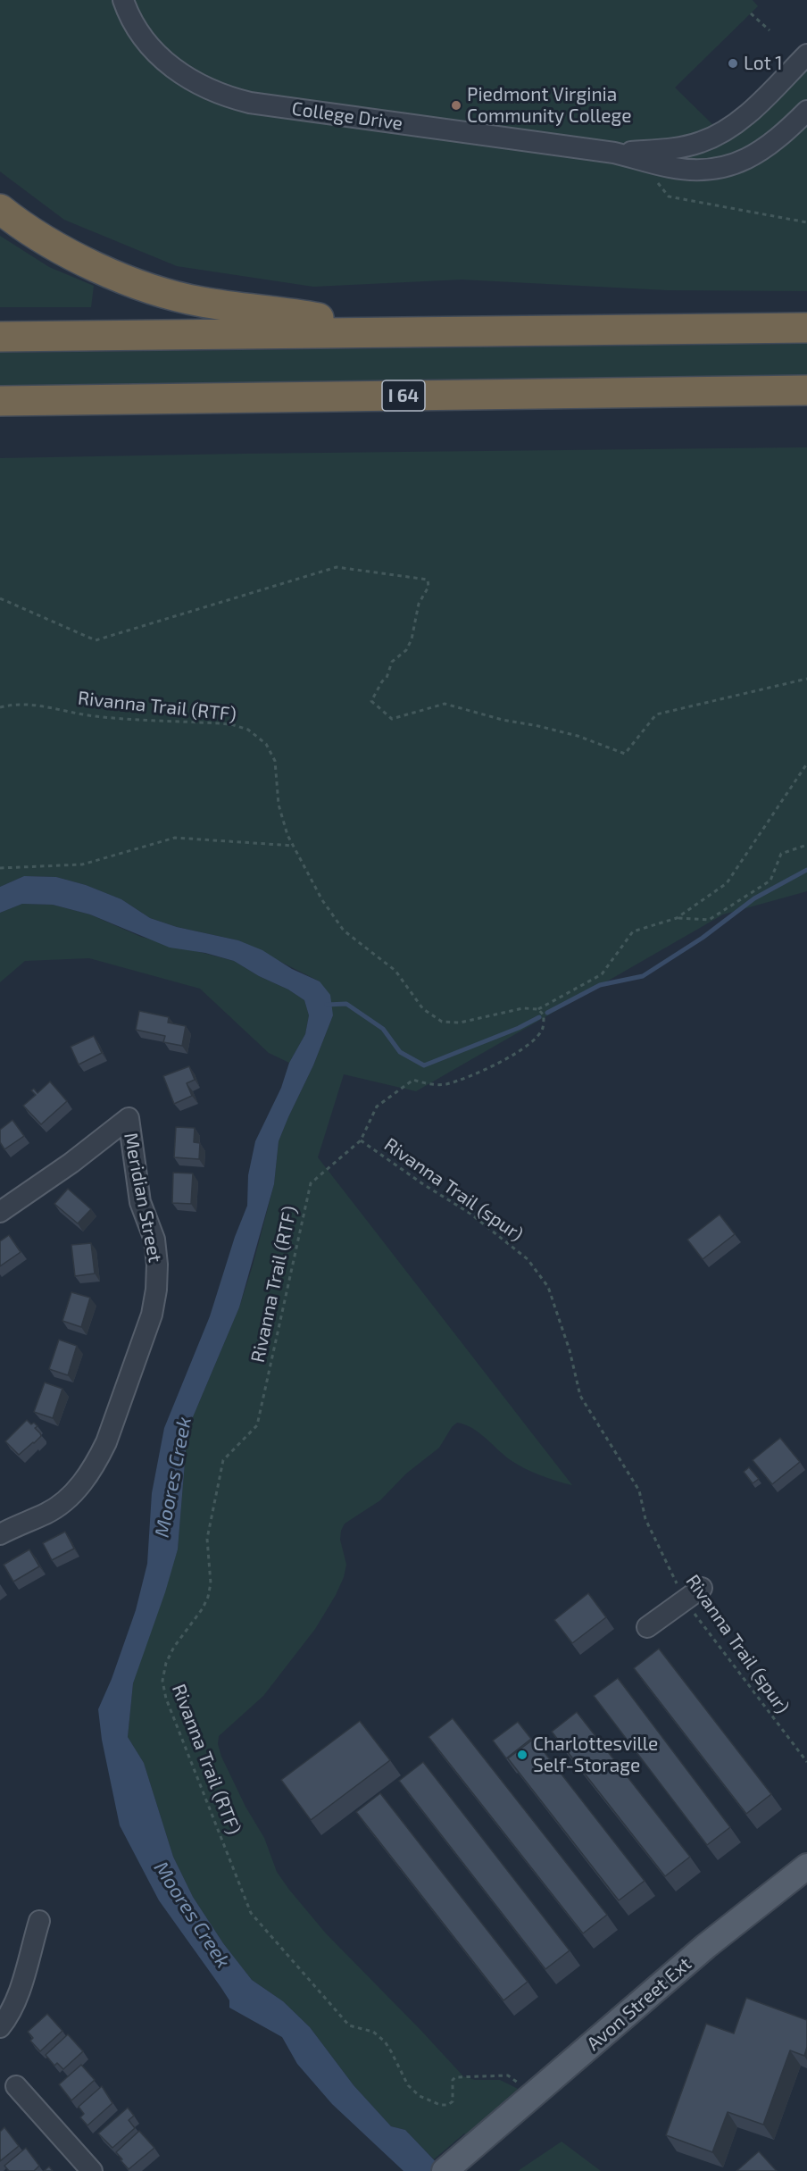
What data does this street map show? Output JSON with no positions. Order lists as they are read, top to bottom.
{
  "streets": {
    "highway": ["I 64"],
    "main road": ["Avon Street Ext"],
    "street": ["College Drive", "Meridian Street"],
    "path": ["Rivanna Trail (RTF)", "Rivanna Trail (spur)"]
  },
  "crossings": [
    ["Rivanna Trail (RTF)", "Rivanna Trail (spur)"]
  ],
  "water": ["Moores Creek"],
  "places": ["Lot 1", "Piedmont Virginia Community College", "Charlottesville Self-Storage"]
}
